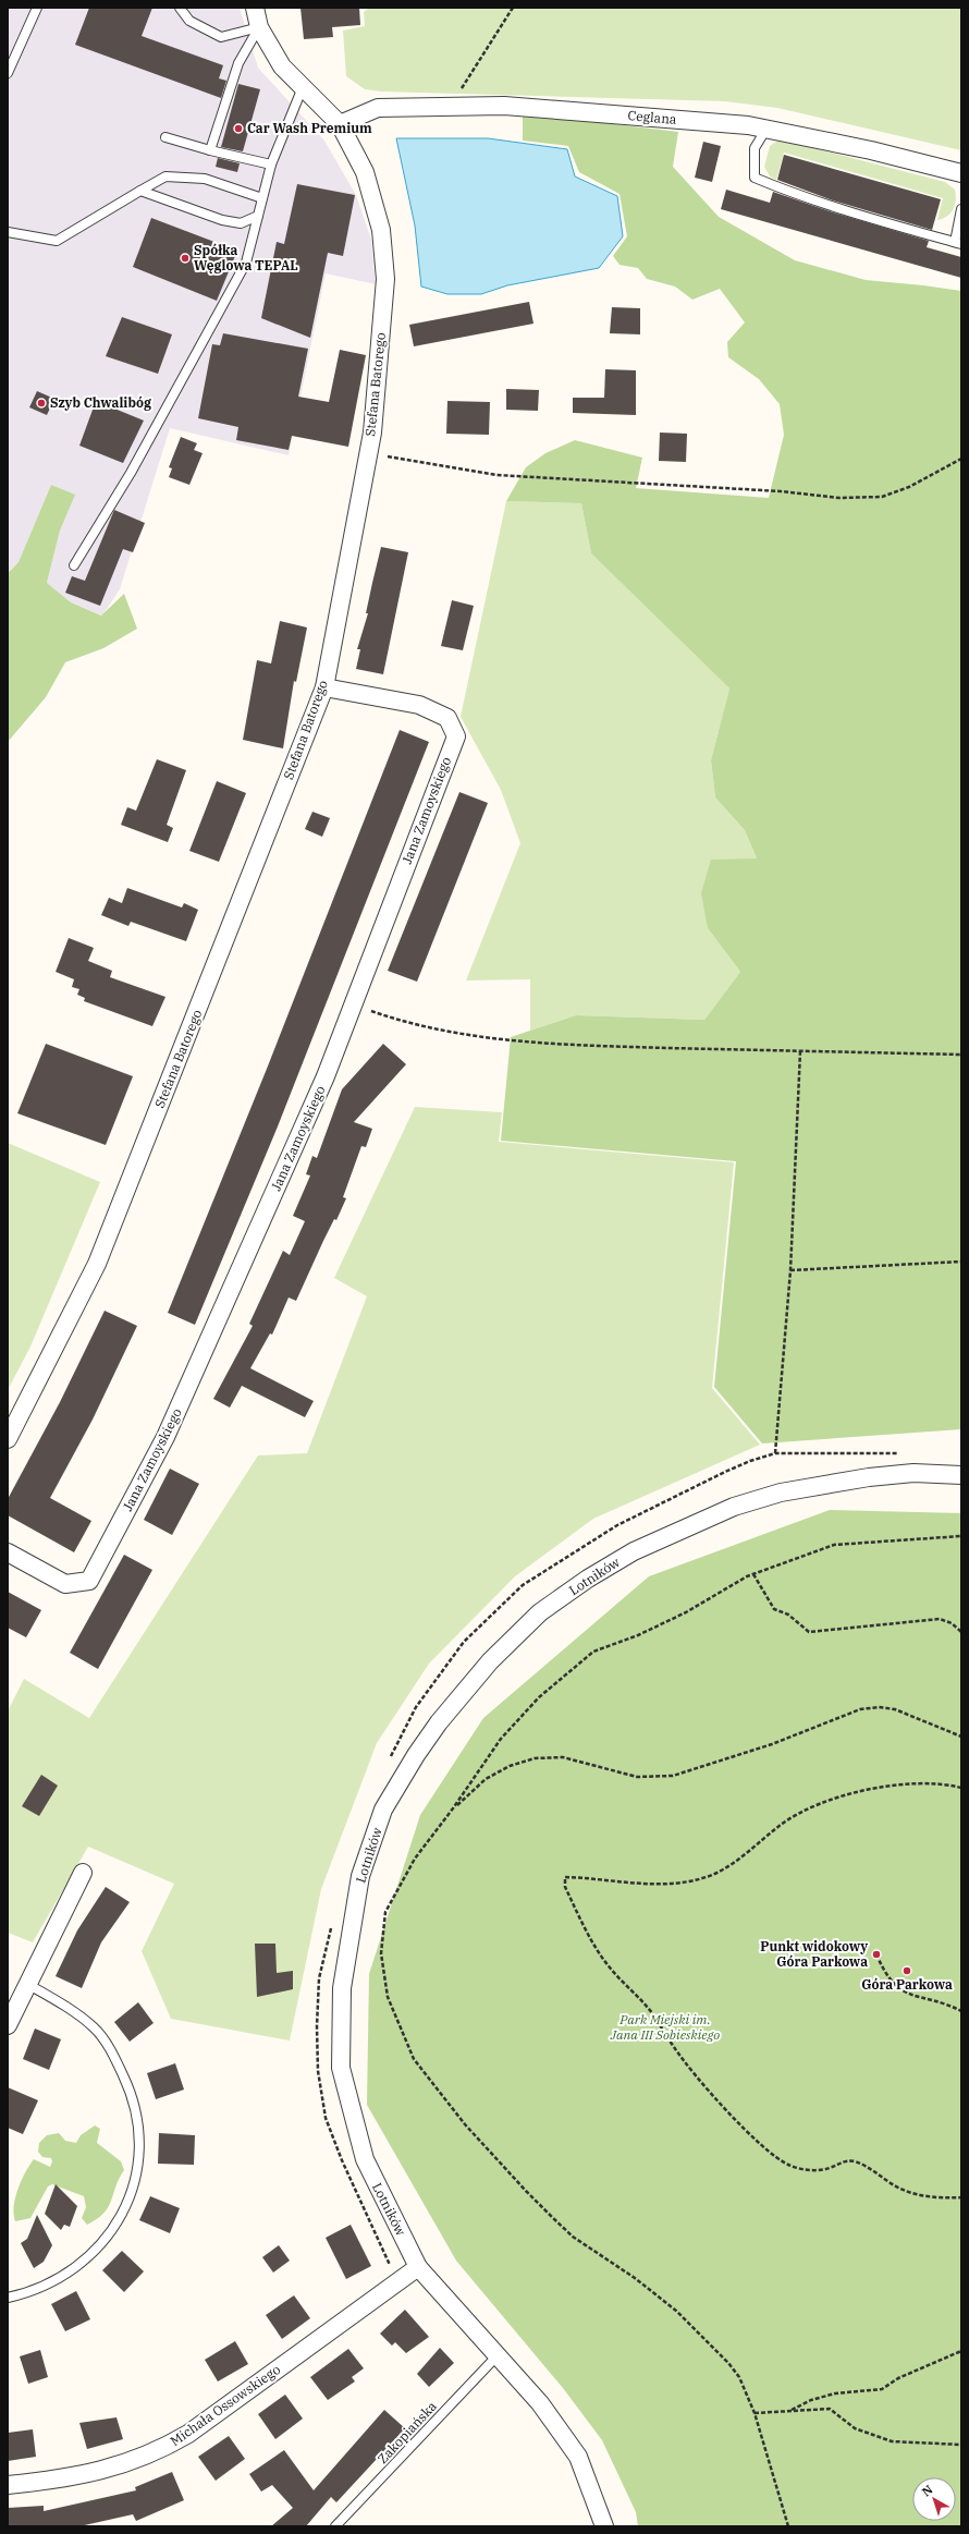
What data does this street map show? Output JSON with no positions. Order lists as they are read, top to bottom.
{
  "streets": {
    "street": [
      "Ceglana",
      "Stefana Batorego",
      "Jana Zamoyskiego",
      "Lotników",
      "Michała Ossowskiego"
    ],
    "lane": ["Zakopiańska"]
  },
  "crossings": [
    ["Ceglana", "Stefana Batorego"],
    ["Stefana Batorego", "Jana Zamoyskiego"],
    ["Lotników", "Michała Ossowskiego"],
    ["Lotników", "Zakopiańska"]
  ],
  "parks": ["Park Miejski im. Jana III Sobieskiego"],
  "places": [
    "Car Wash Premium",
    "Spółka Węglowa TEPAL",
    "Szyb Chwalibóg",
    "Punkt widokowy Góra Parkowa",
    "Góra Parkowa"
  ],
  "north": "top left"
}
